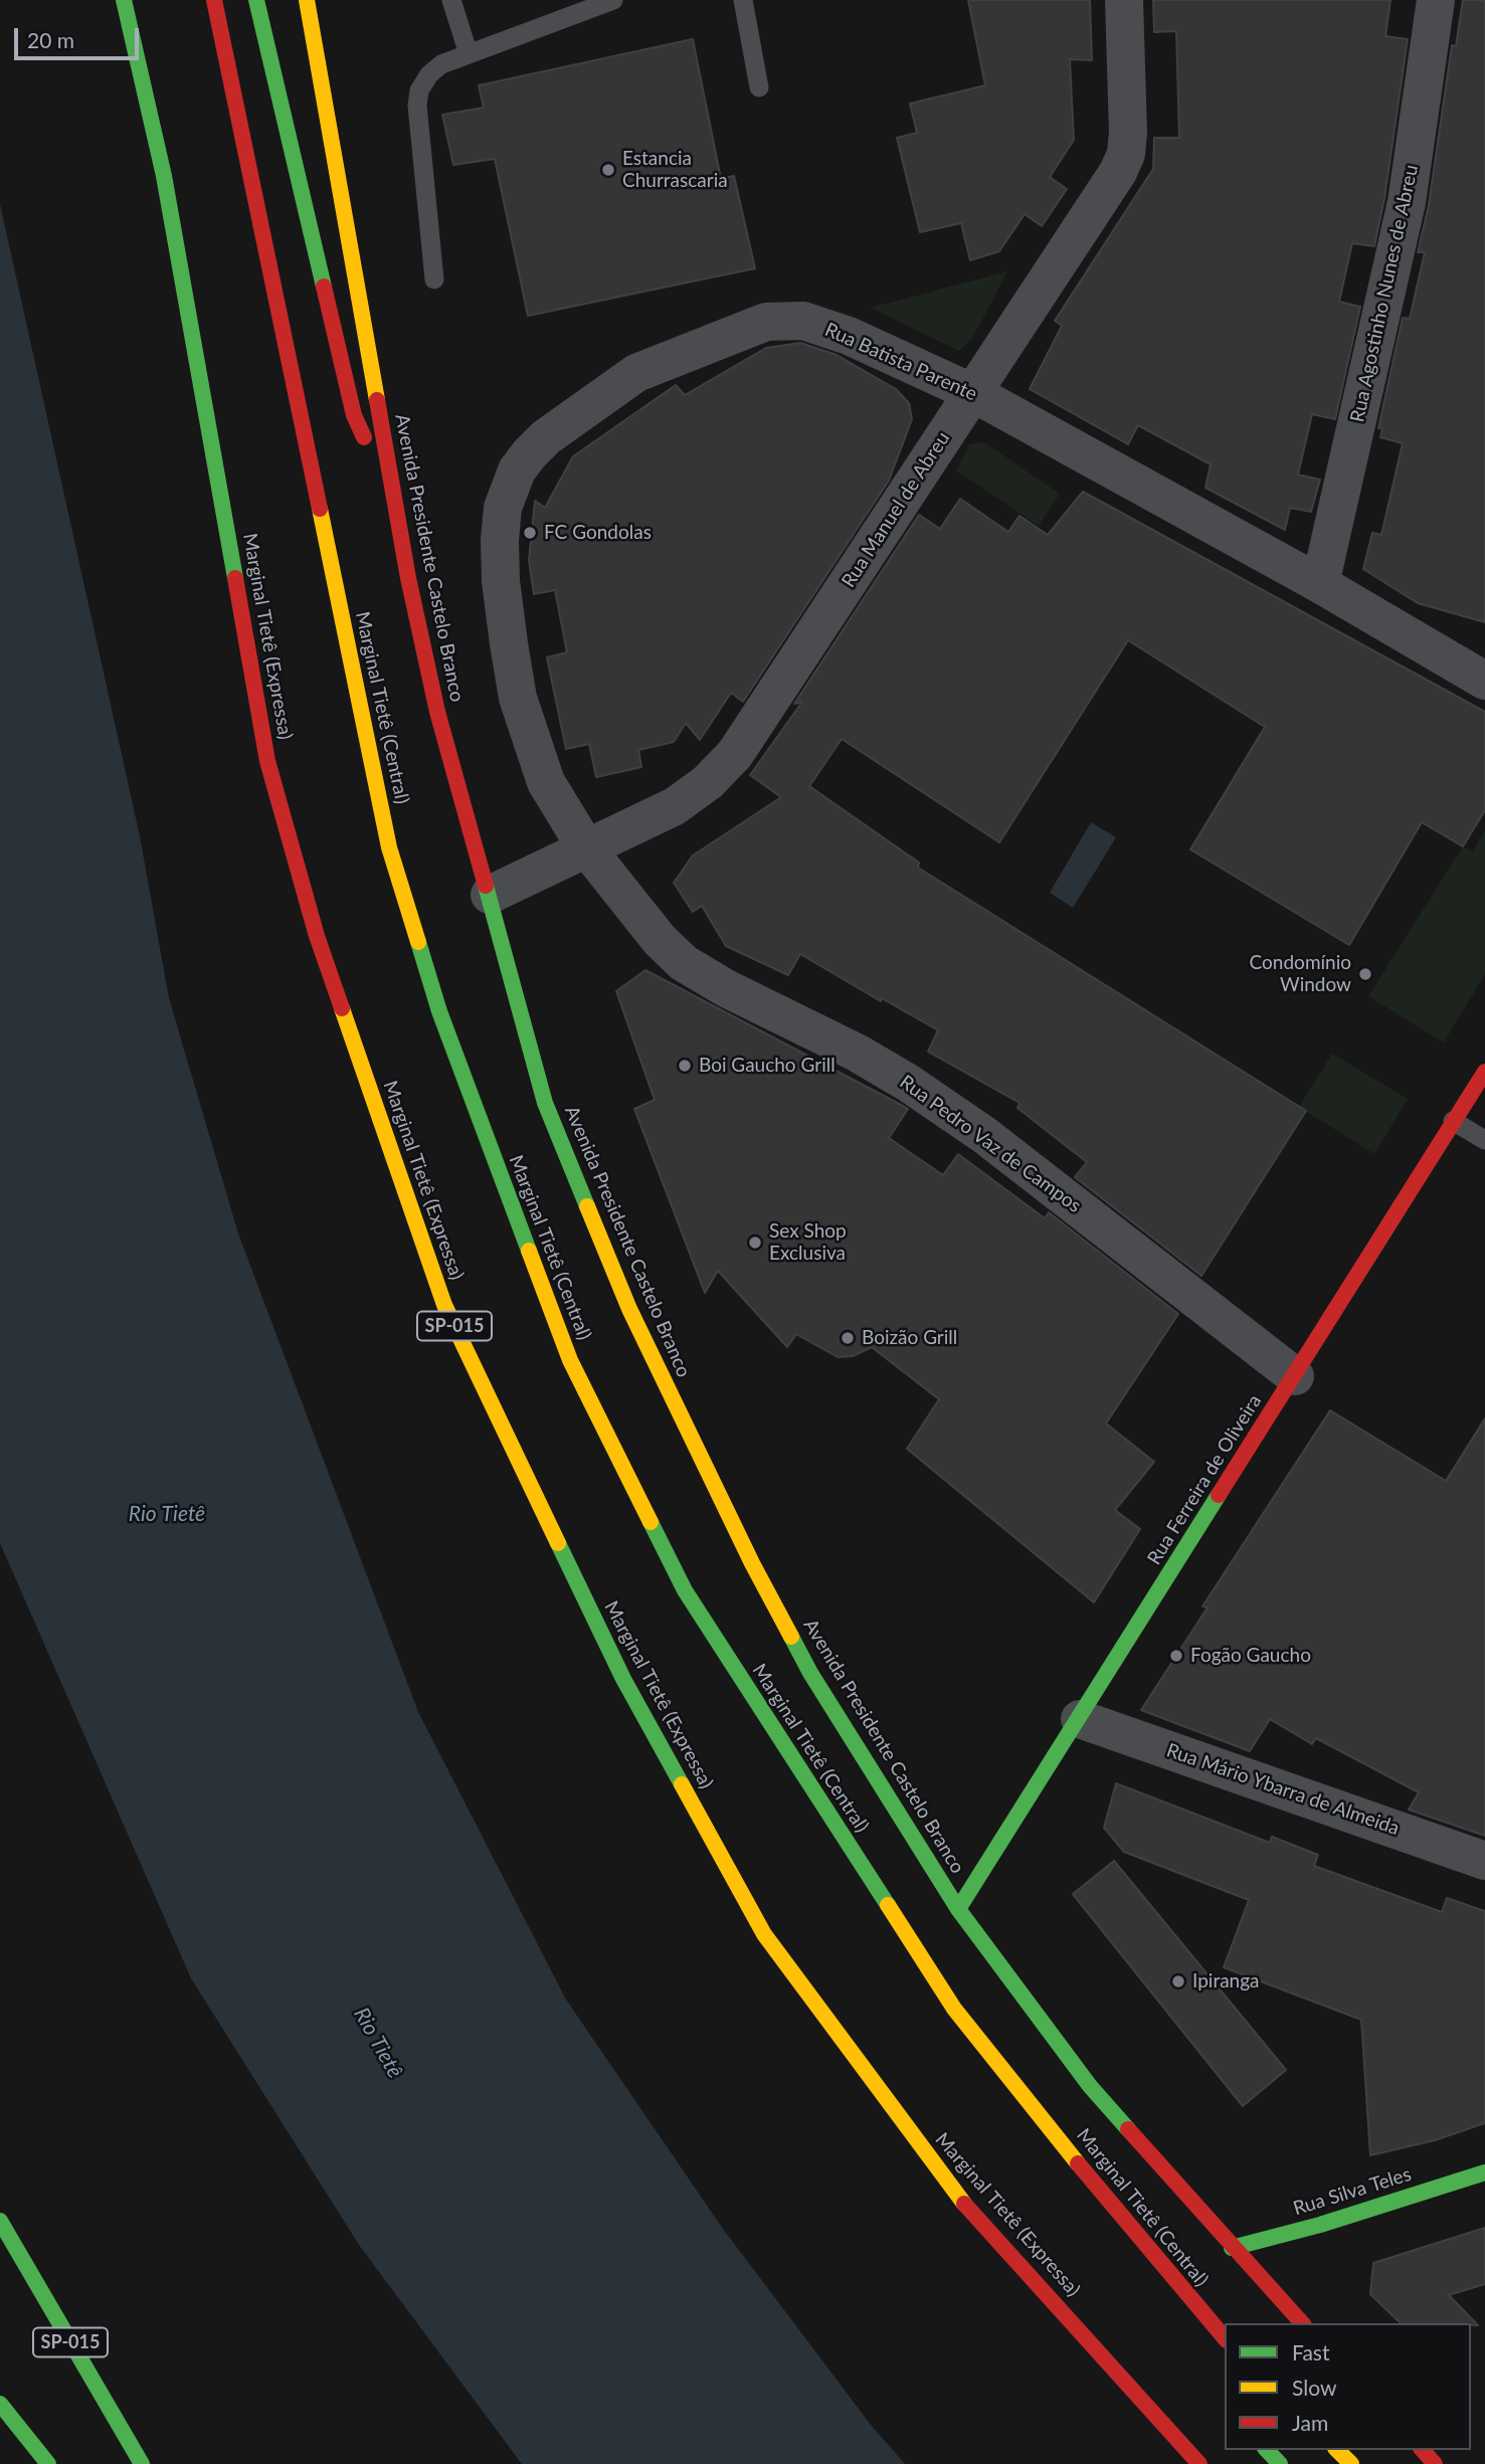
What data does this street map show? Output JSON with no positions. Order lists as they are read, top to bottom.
{
  "streets": {
    "main road": [
      "Avenida Presidente Castelo Branco",
      "Marginal Tietê (Expressa)",
      "Marginal Tietê (Central)",
      "SP-015",
      "Rua Ferreira de Oliveira",
      "Rua Silva Teles"
    ],
    "street": [
      "Rua Agostinho Nunes de Abreu",
      "Rua Batista Parente",
      "Rua Manuel de Abreu",
      "Rua Pedro Vaz de Campos",
      "Rua Mário Ybarra de Almeida"
    ]
  },
  "crossings": [
    ["Rua Agostinho Nunes de Abreu", "Rua Batista Parente"],
    ["Rua Batista Parente", "Rua Manuel de Abreu"],
    ["Rua Batista Parente", "Rua Pedro Vaz de Campos"],
    ["Rua Manuel de Abreu", "Avenida Presidente Castelo Branco"],
    ["Rua Manuel de Abreu", "Rua Pedro Vaz de Campos"],
    ["Avenida Presidente Castelo Branco", "Rua Ferreira de Oliveira"],
    ["Avenida Presidente Castelo Branco", "Rua Silva Teles"],
    ["Rua Pedro Vaz de Campos", "Rua Ferreira de Oliveira"],
    ["Rua Ferreira de Oliveira", "Rua Mário Ybarra de Almeida"]
  ],
  "water": ["Rio Tietê"],
  "places": [
    "Estancia Churrascaria",
    "FC Gondolas",
    "Condomínio Window",
    "Boi Gaucho Grill",
    "Sex Shop Exclusiva",
    "Boizão Grill",
    "Fogão Gaucho",
    "Ipiranga"
  ],
  "legend": ["Fast", "Slow", "Jam"],
  "scale_bar": "20 m"
}
